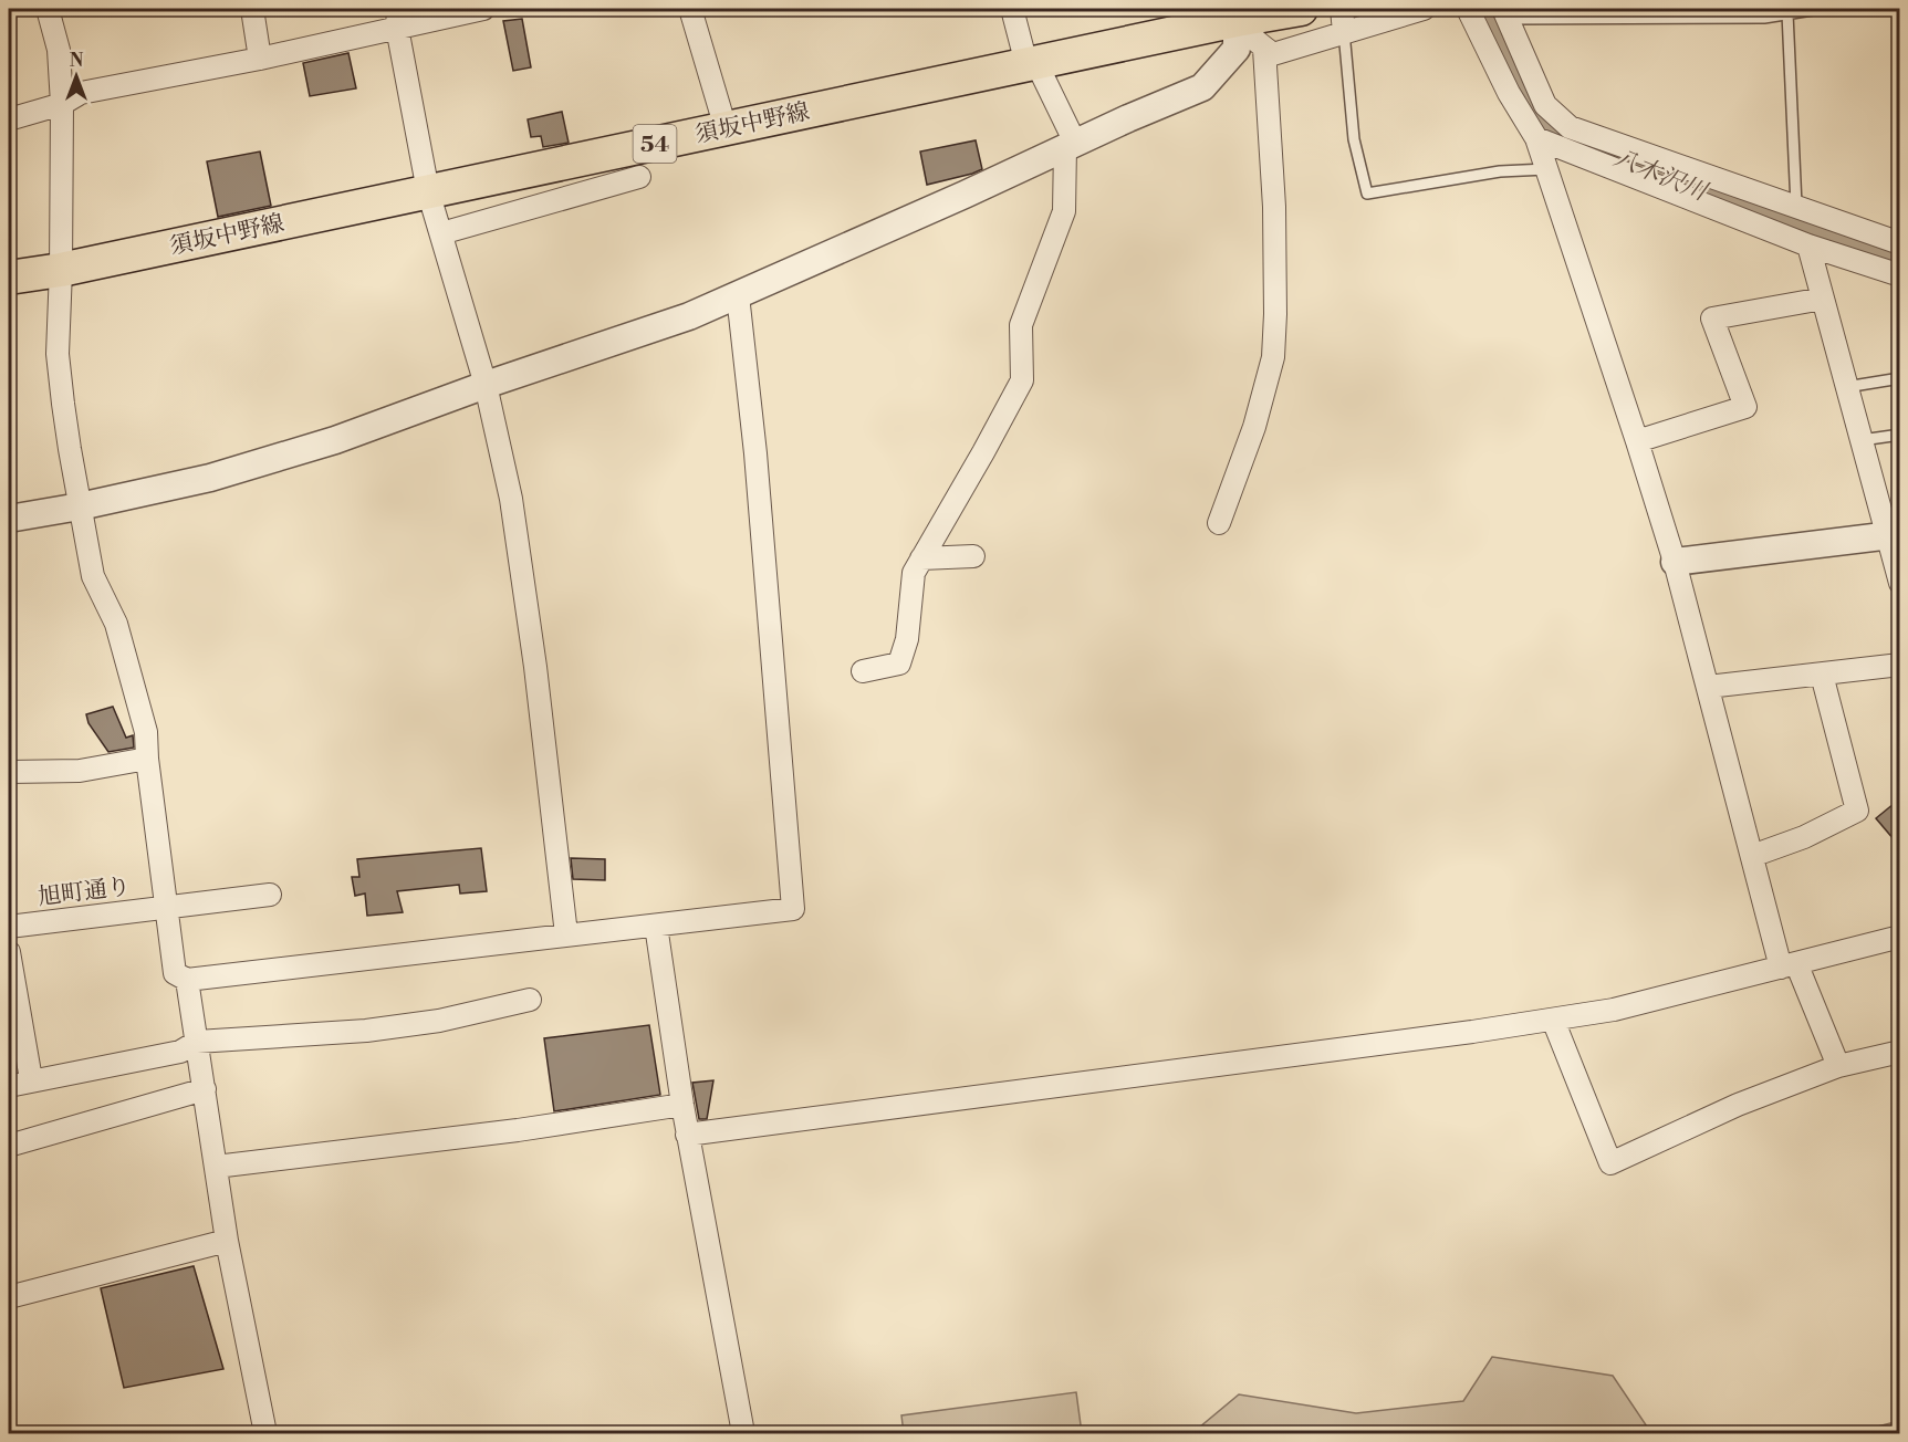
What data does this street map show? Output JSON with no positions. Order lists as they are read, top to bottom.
{
  "streets": {
    "main road": ["須坂中野線", "54"],
    "street": ["旭町通り"]
  },
  "water": ["八木沢川"],
  "north": "top"
}
